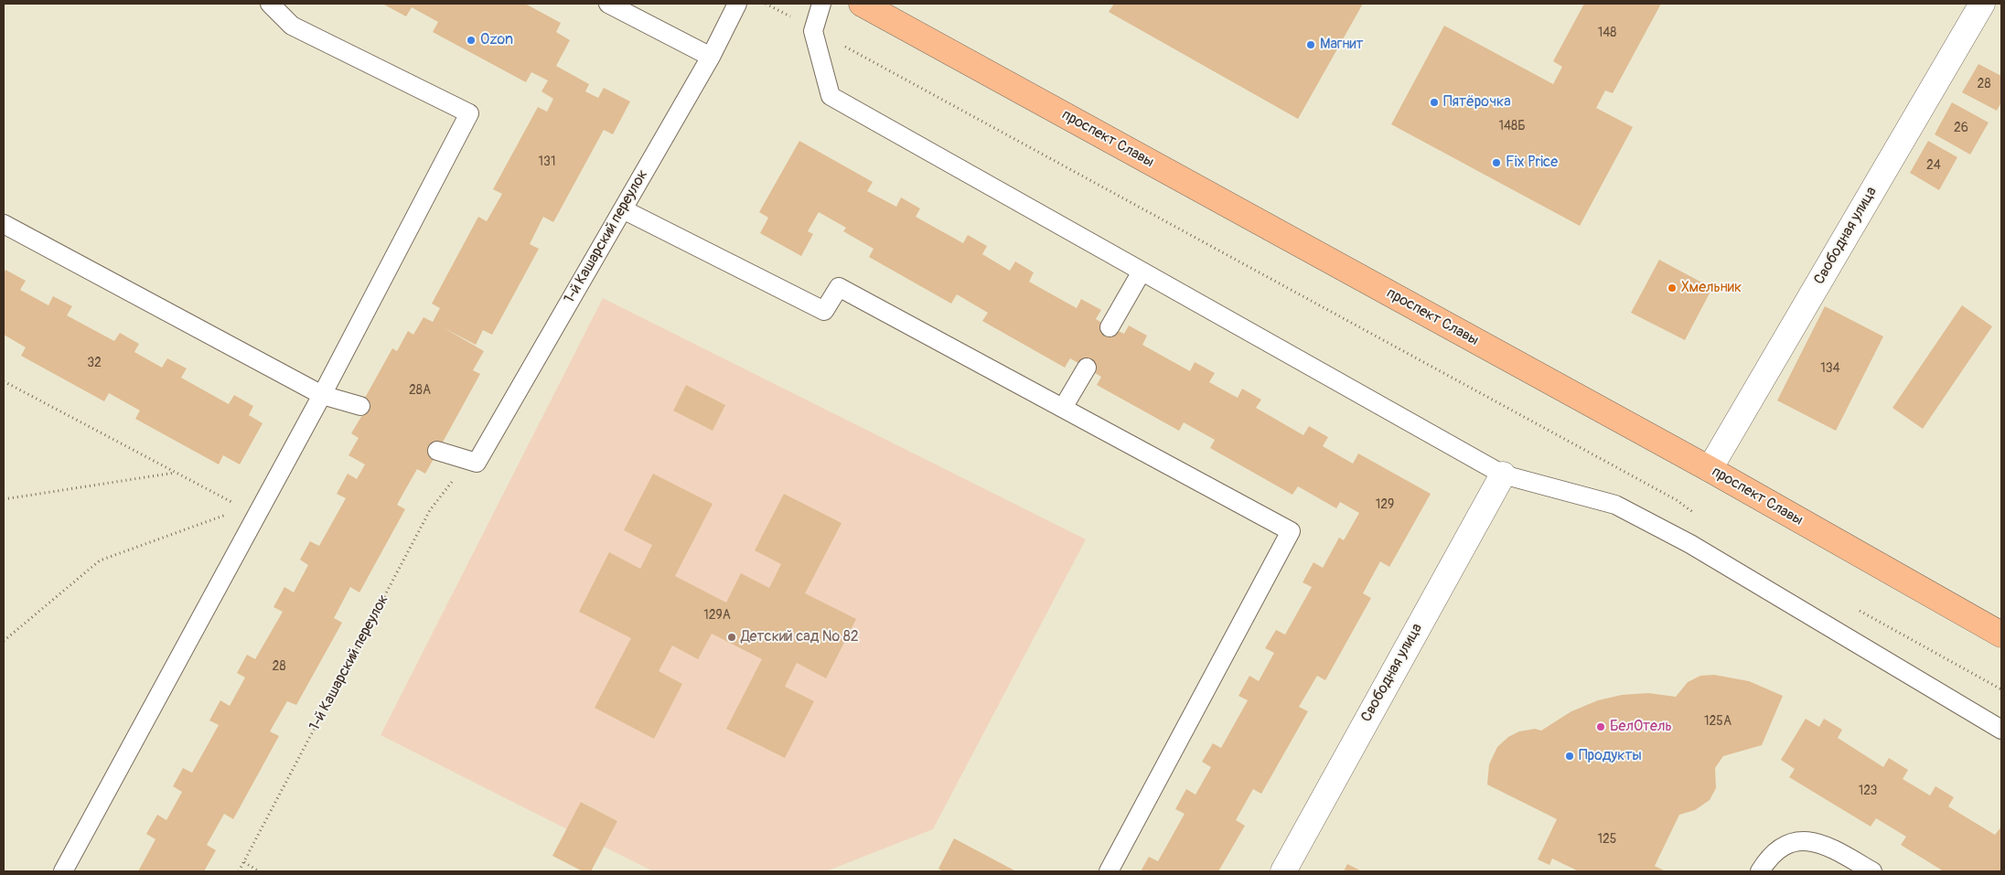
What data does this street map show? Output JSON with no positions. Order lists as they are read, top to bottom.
{
  "streets": {
    "main road": ["проспект Славы"],
    "street": ["Свободная улица"],
    "lane": ["1-й Кашарский переулок"]
  },
  "crossings": [
    ["проспект Славы", "Свободная улица"]
  ],
  "places": [
    "Ozon",
    "Магнит",
    "Пятёрочка",
    "Fix Price",
    "Хмельник",
    "Детский сад № 82",
    "БелОтель",
    "Продукты"
  ],
  "house_numbers": [
    "148",
    "28",
    "148Б",
    "26",
    "131",
    "24",
    "32",
    "134",
    "28А",
    "129",
    "129А",
    "28",
    "125А",
    "123",
    "125"
  ]
}
